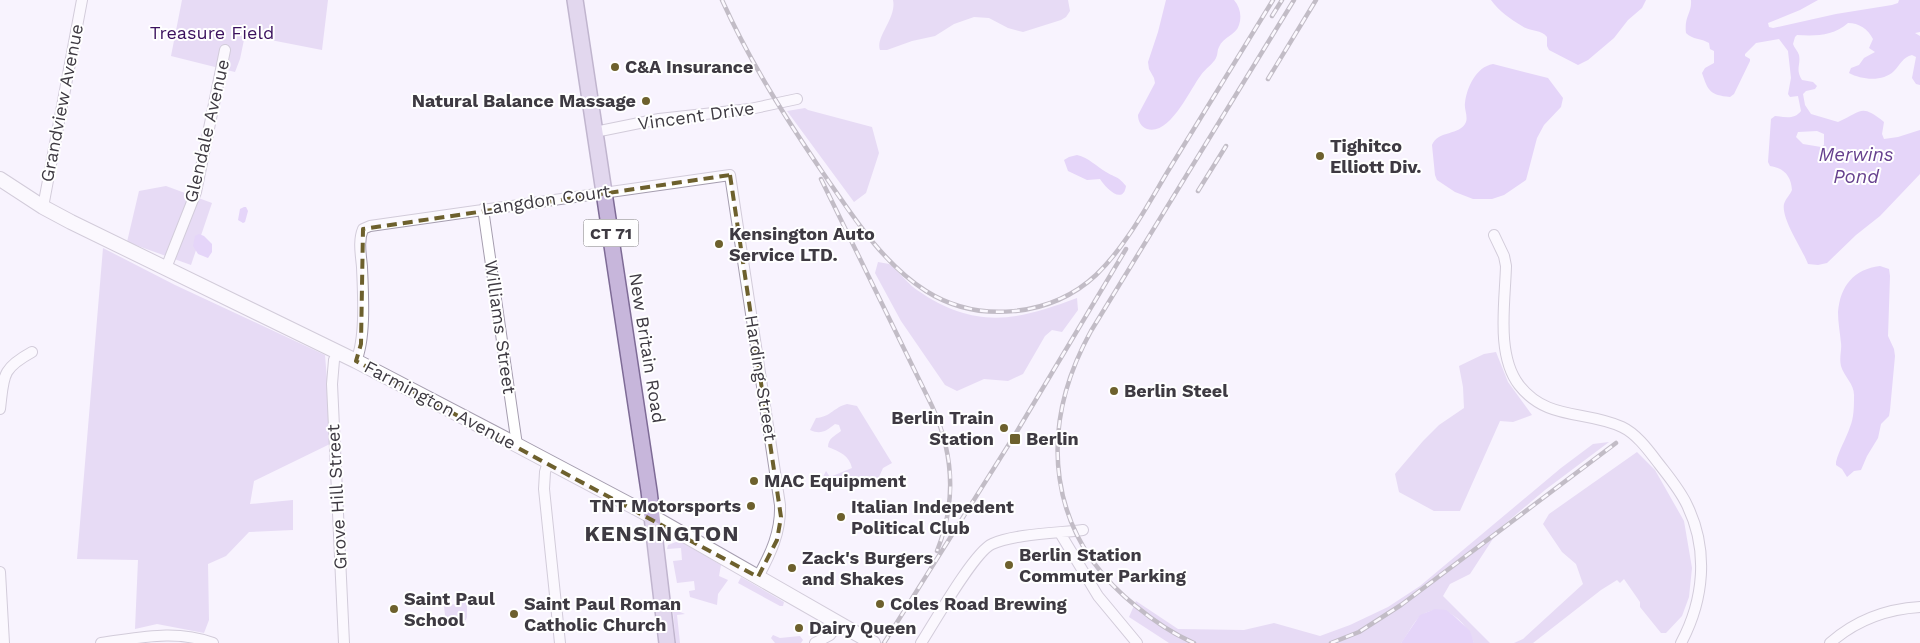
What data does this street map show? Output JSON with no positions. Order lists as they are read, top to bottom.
{
  "streets": {
    "main road": ["CT 71", "New Britain Road", "Farmington Avenue"],
    "street": [
      "Grandview Avenue",
      "Vincent Drive",
      "Glendale Avenue",
      "Langdon Court",
      "Williams Street",
      "Harding Street",
      "Grove Hill Street"
    ]
  },
  "crossings": [
    ["Grandview Avenue", "Farmington Avenue"],
    ["Vincent Drive", "New Britain Road"],
    ["Glendale Avenue", "Farmington Avenue"],
    ["Langdon Court", "Williams Street"],
    ["Langdon Court", "New Britain Road"],
    ["Langdon Court", "Harding Street"],
    ["Langdon Court", "Farmington Avenue"],
    ["Williams Street", "Farmington Avenue"],
    ["New Britain Road", "Farmington Avenue"],
    ["Harding Street", "Farmington Avenue"],
    ["Farmington Avenue", "Grove Hill Street"]
  ],
  "districts": ["KENSINGTON"],
  "water": ["Merwins Pond"],
  "parks": ["Treasure Field"],
  "places": {
    "other": [
      "C&A Insurance",
      "Natural Balance Massage",
      "Tighitco Elliott Div.",
      "Kensington Auto Service LTD.",
      "Berlin Steel",
      "Berlin Train Station",
      "MAC Equipment",
      "TNT Motorsports",
      "Italian Indepedent Political Club",
      "Berlin Station Commuter Parking",
      "Zack's Burgers and Shakes",
      "Coles Road Brewing",
      "Saint Paul School",
      "Saint Paul Roman Catholic Church",
      "Dairy Queen"
    ],
    "transit": ["Berlin"]
  }
}
